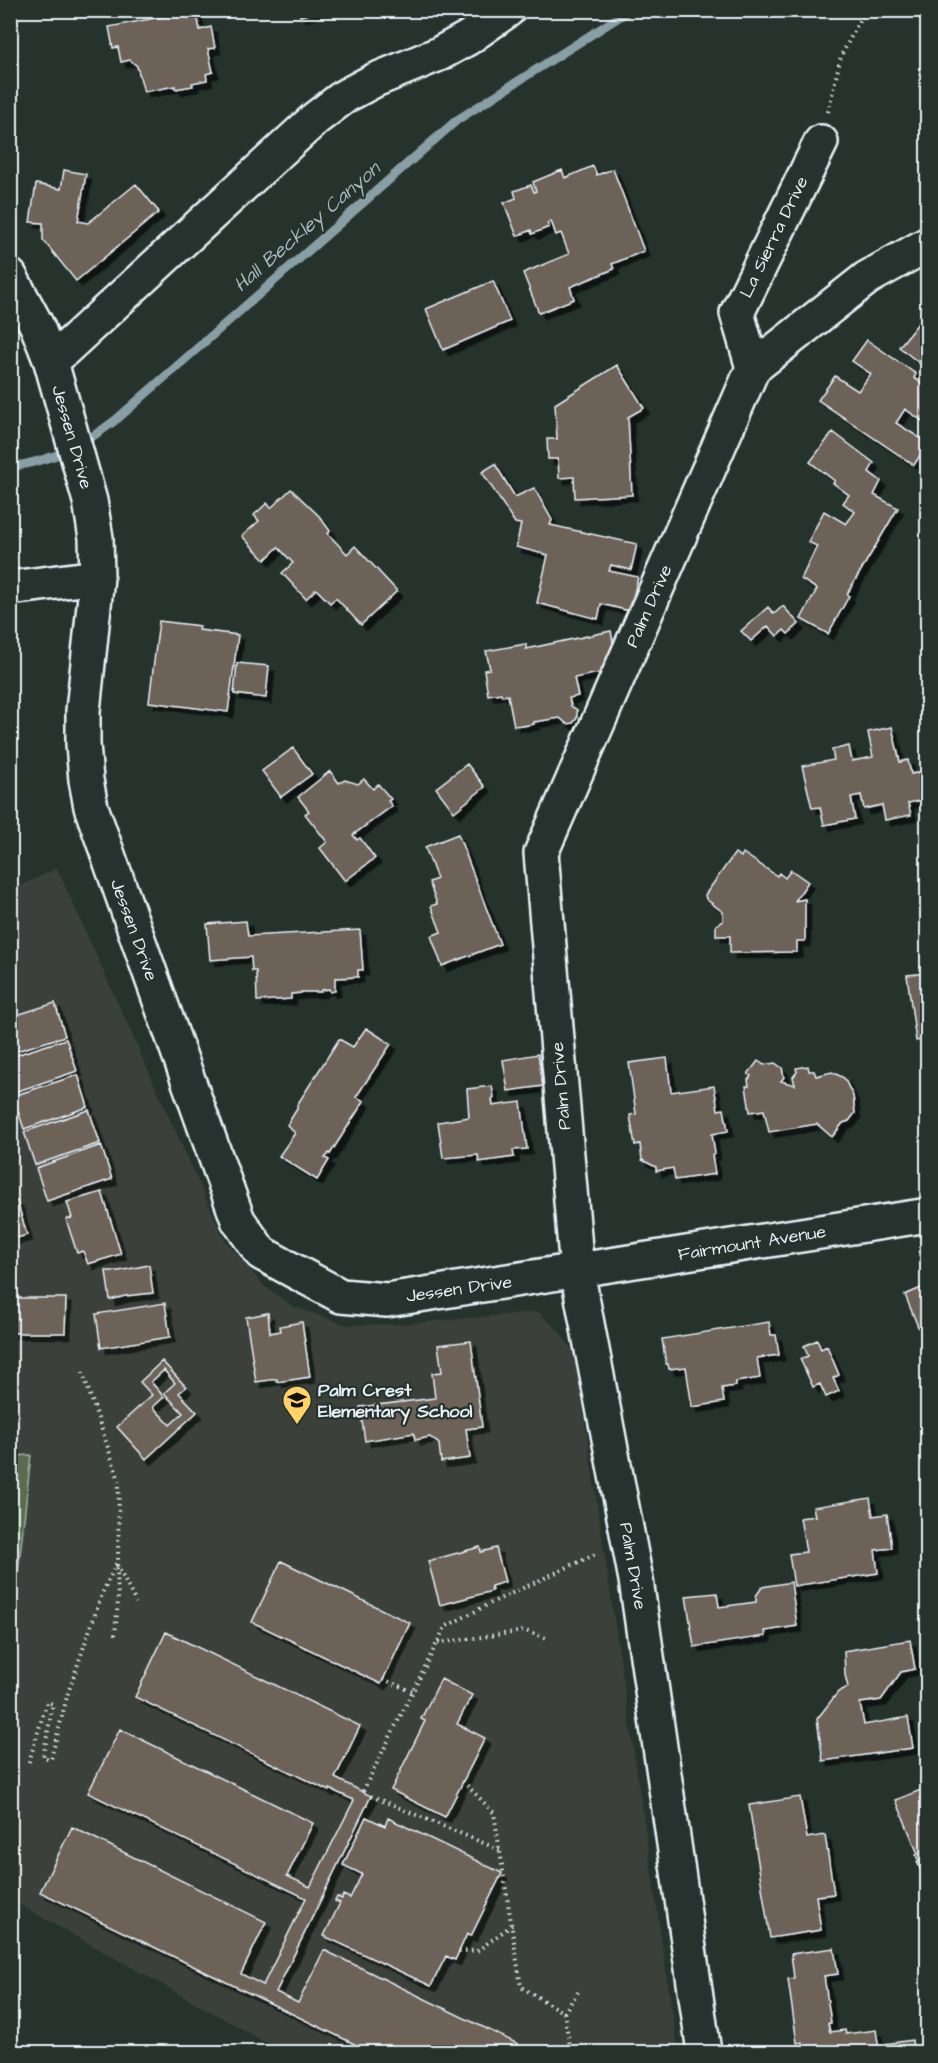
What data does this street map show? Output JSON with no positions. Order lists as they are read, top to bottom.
{
  "streets": {
    "street": [
      "La Sierra Drive",
      "Jessen Drive",
      "Palm Drive",
      "Fairmount Avenue"
    ]
  },
  "crossings": [
    ["La Sierra Drive", "Palm Drive"],
    ["Jessen Drive", "Palm Drive"],
    ["Jessen Drive", "Fairmount Avenue"],
    ["Palm Drive", "Fairmount Avenue"]
  ],
  "water": ["Hall Beckley Canyon"],
  "places": {
    "school or university": ["Palm Crest Elementary School"]
  }
}
